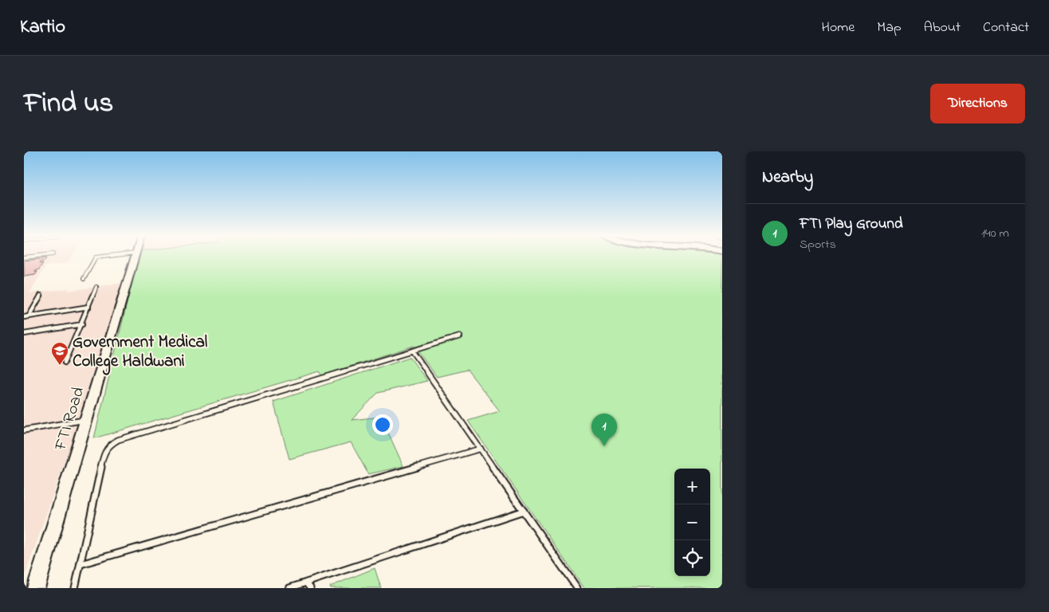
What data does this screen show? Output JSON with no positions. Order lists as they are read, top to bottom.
{
  "streets": {
    "main road": ["FTI Road"]
  },
  "places": {
    "school or university": ["Government Medical College Haldwani"]
  },
  "page": {
    "header": "Kartio",
    "nav": [
      "Home",
      "Map",
      "About",
      "Contact"
    ],
    "title": "Find us",
    "buttons": "Directions",
    "heading": "Nearby",
    "list": [
      {
        "mark": "1",
        "name": "FTI Play Ground",
        "note": "Sports",
        "value": "140 m"
      }
    ],
    "pins": "1",
    "map_buttons": ["+", "−"]
  }
}
